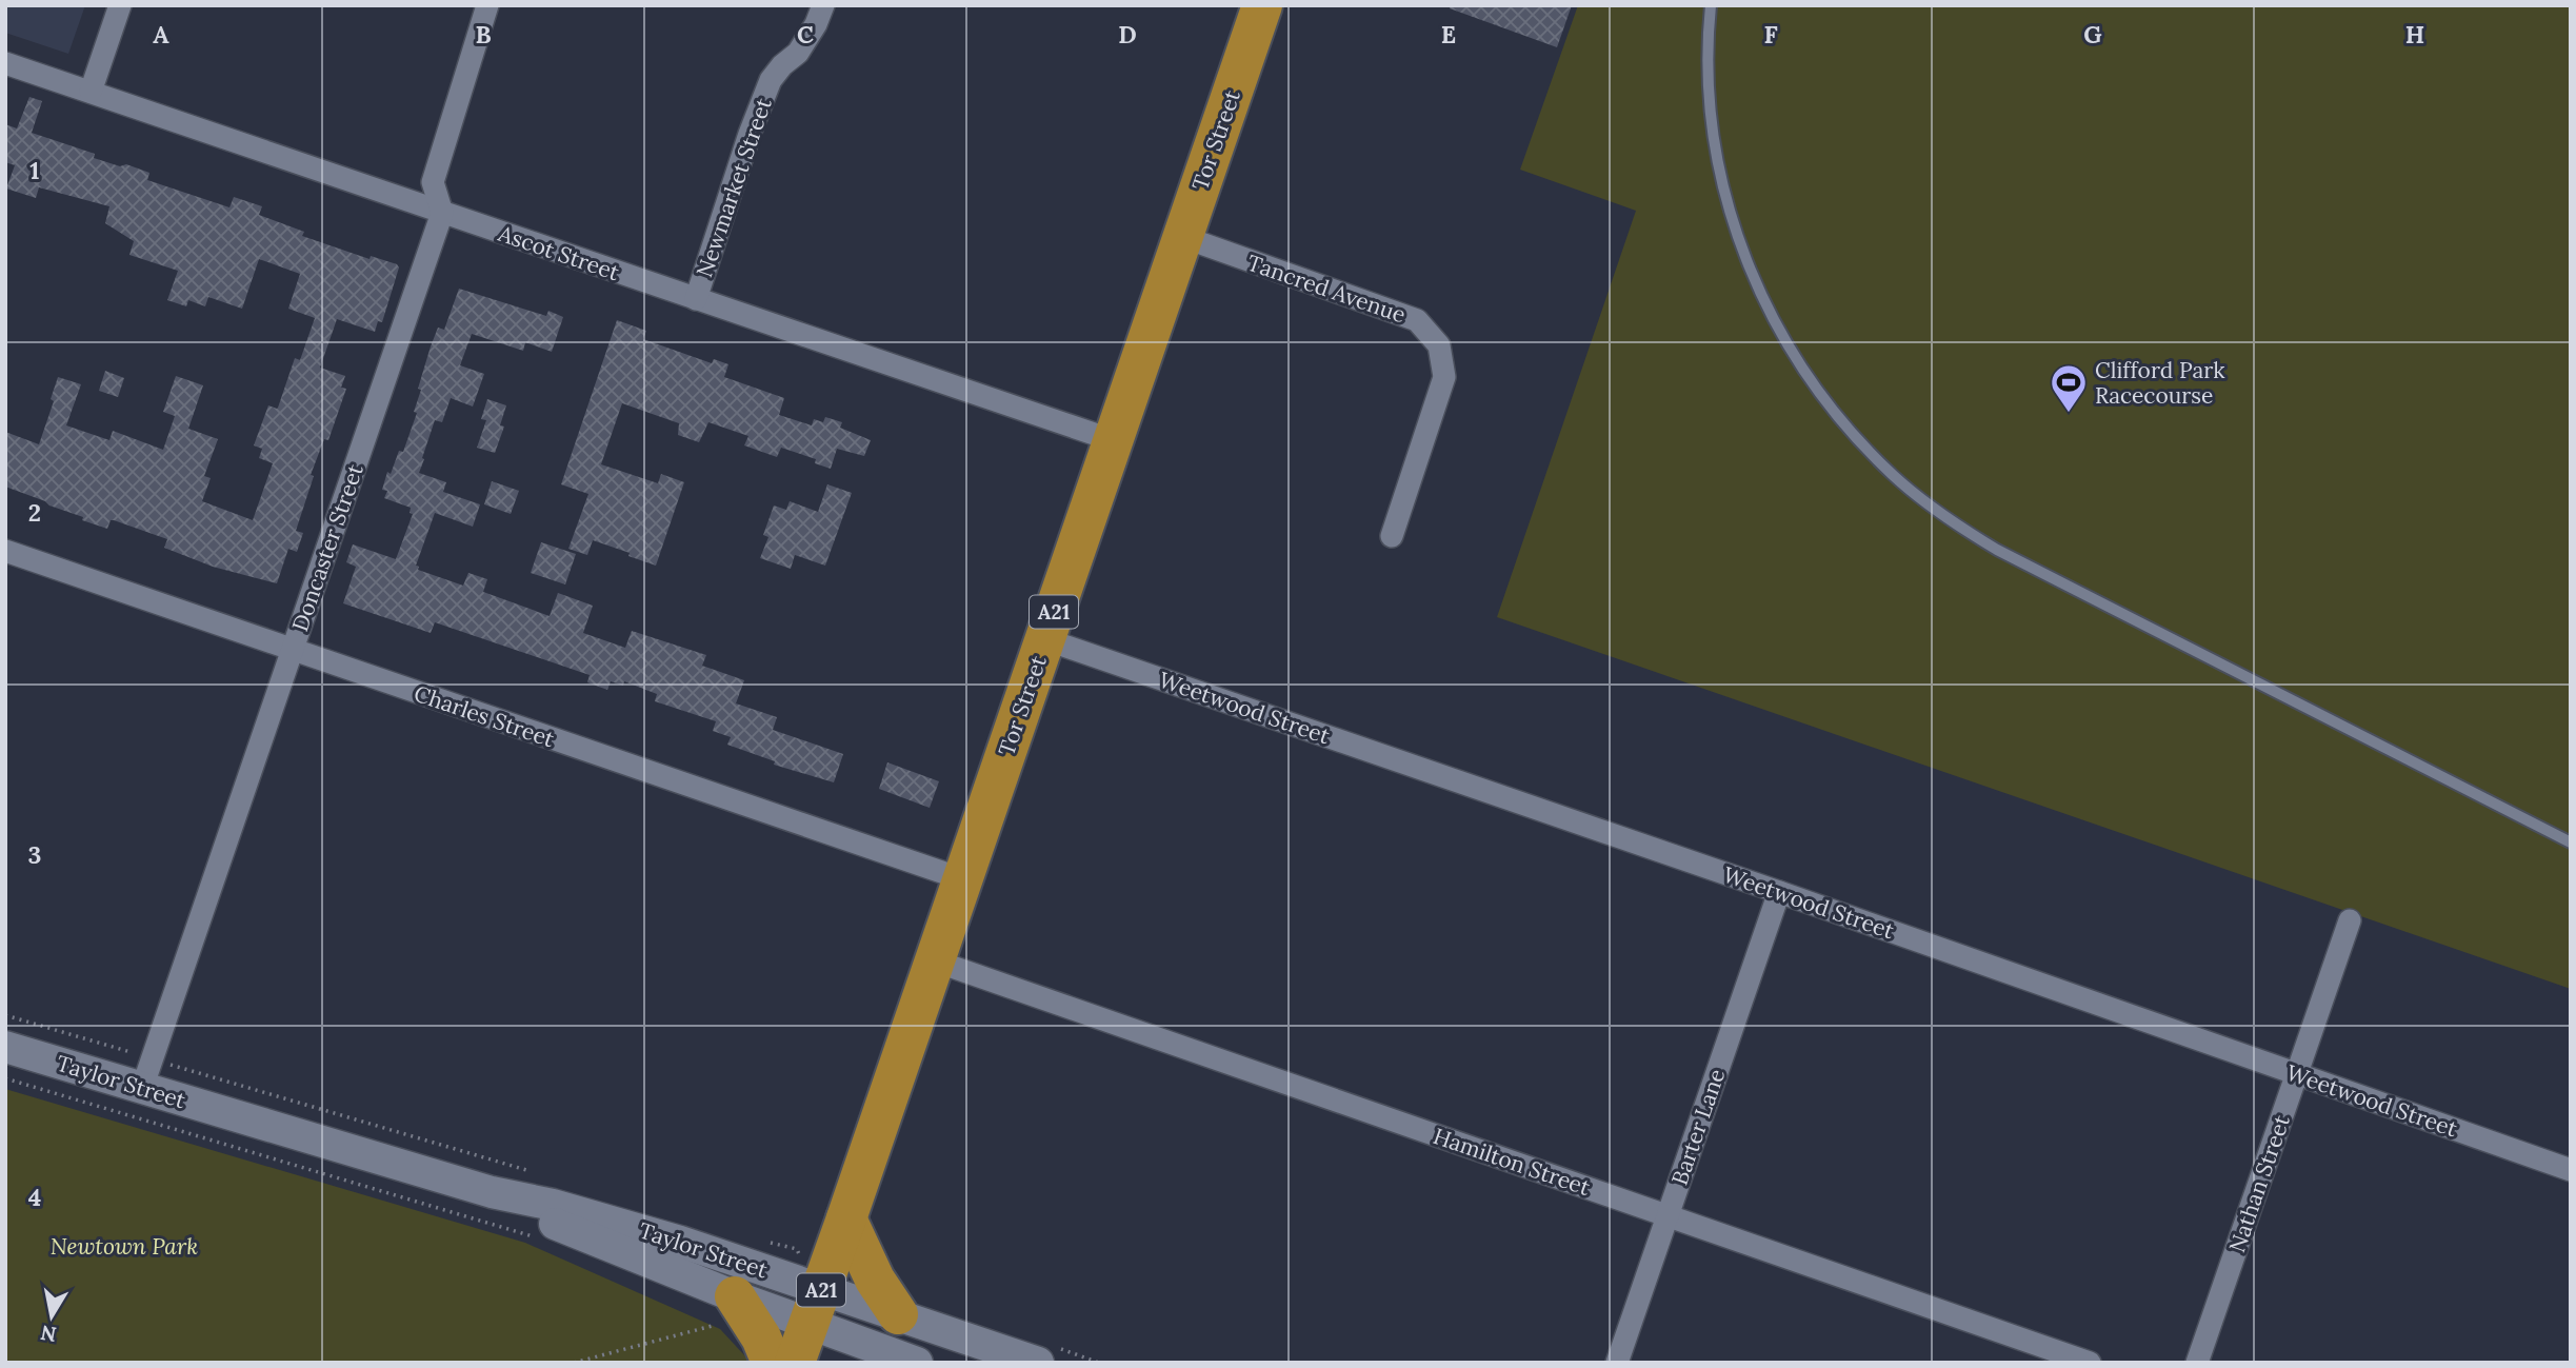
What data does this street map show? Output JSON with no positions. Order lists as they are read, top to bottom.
{
  "streets": {
    "highway": ["Tor Street", "A21"],
    "street": [
      "Newmarket Street",
      "Ascot Street",
      "Tancred Avenue",
      "Doncaster Street",
      "Weetwood Street",
      "Charles Street",
      "Taylor Street",
      "Barter Lane",
      "Hamilton Street",
      "Nathan Street"
    ]
  },
  "crossings": [
    ["Tor Street", "Ascot Street"],
    ["Tor Street", "Tancred Avenue"],
    ["Tor Street", "Weetwood Street"],
    ["Tor Street", "Charles Street"],
    ["Tor Street", "Taylor Street"],
    ["Tor Street", "Hamilton Street"],
    ["Newmarket Street", "Ascot Street"],
    ["Ascot Street", "Doncaster Street"],
    ["Doncaster Street", "Charles Street"],
    ["Doncaster Street", "Taylor Street"],
    ["Weetwood Street", "Barter Lane"],
    ["Weetwood Street", "Nathan Street"],
    ["Barter Lane", "Hamilton Street"]
  ],
  "parks": ["Newtown Park"],
  "places": {
    "sports": ["Clifford Park Racecourse"]
  },
  "north": "bottom",
  "grid": {
    "columns": [
      "A",
      "B",
      "C",
      "D",
      "E",
      "F",
      "G",
      "H"
    ],
    "rows": [
      "1",
      "2",
      "3",
      "4"
    ]
  }
}
